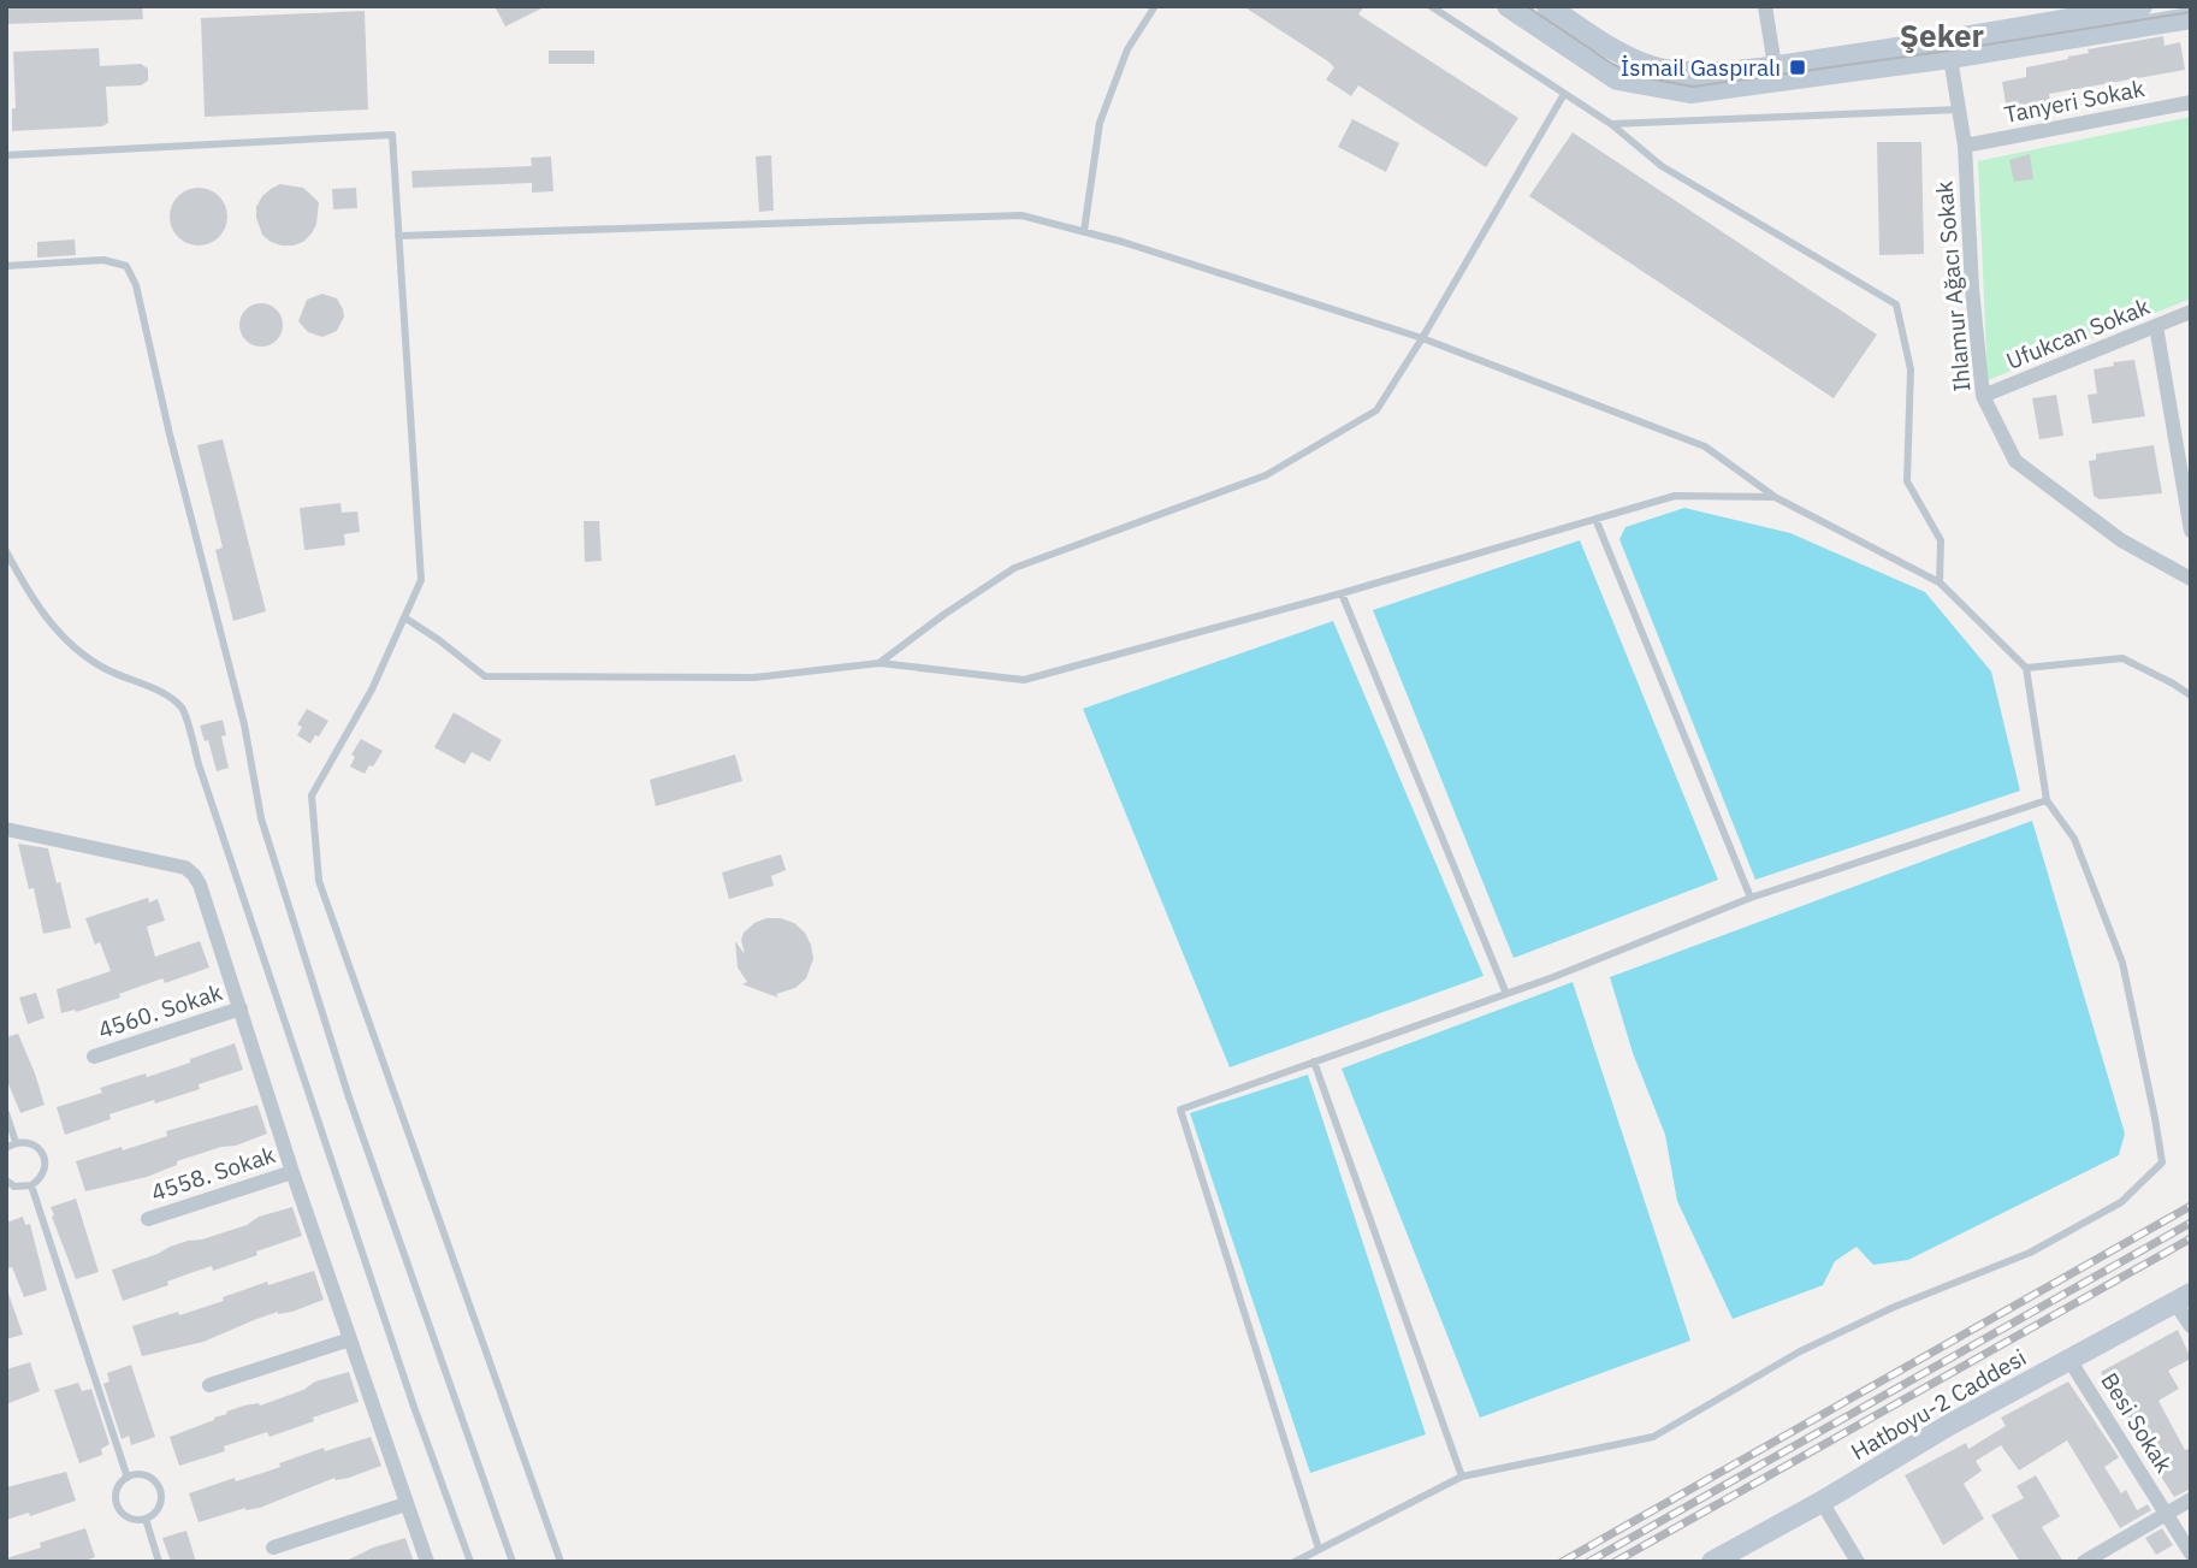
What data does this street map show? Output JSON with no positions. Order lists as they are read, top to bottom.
{
  "streets": {
    "main road": ["Hatboyu-2 Caddesi"],
    "street": [
      "Tanyeri Sokak",
      "Ihlamur Ağacı Sokak",
      "Ufukcan Sokak",
      "4560. Sokak",
      "4558. Sokak",
      "Besi Sokak"
    ]
  },
  "crossings": [
    ["Tanyeri Sokak", "Ihlamur Ağacı Sokak"],
    ["Ihlamur Ağacı Sokak", "Ufukcan Sokak"],
    ["Hatboyu-2 Caddesi", "Besi Sokak"]
  ],
  "districts": ["Şeker"],
  "places": {
    "transit": ["İsmail Gaspıralı"]
  }
}
